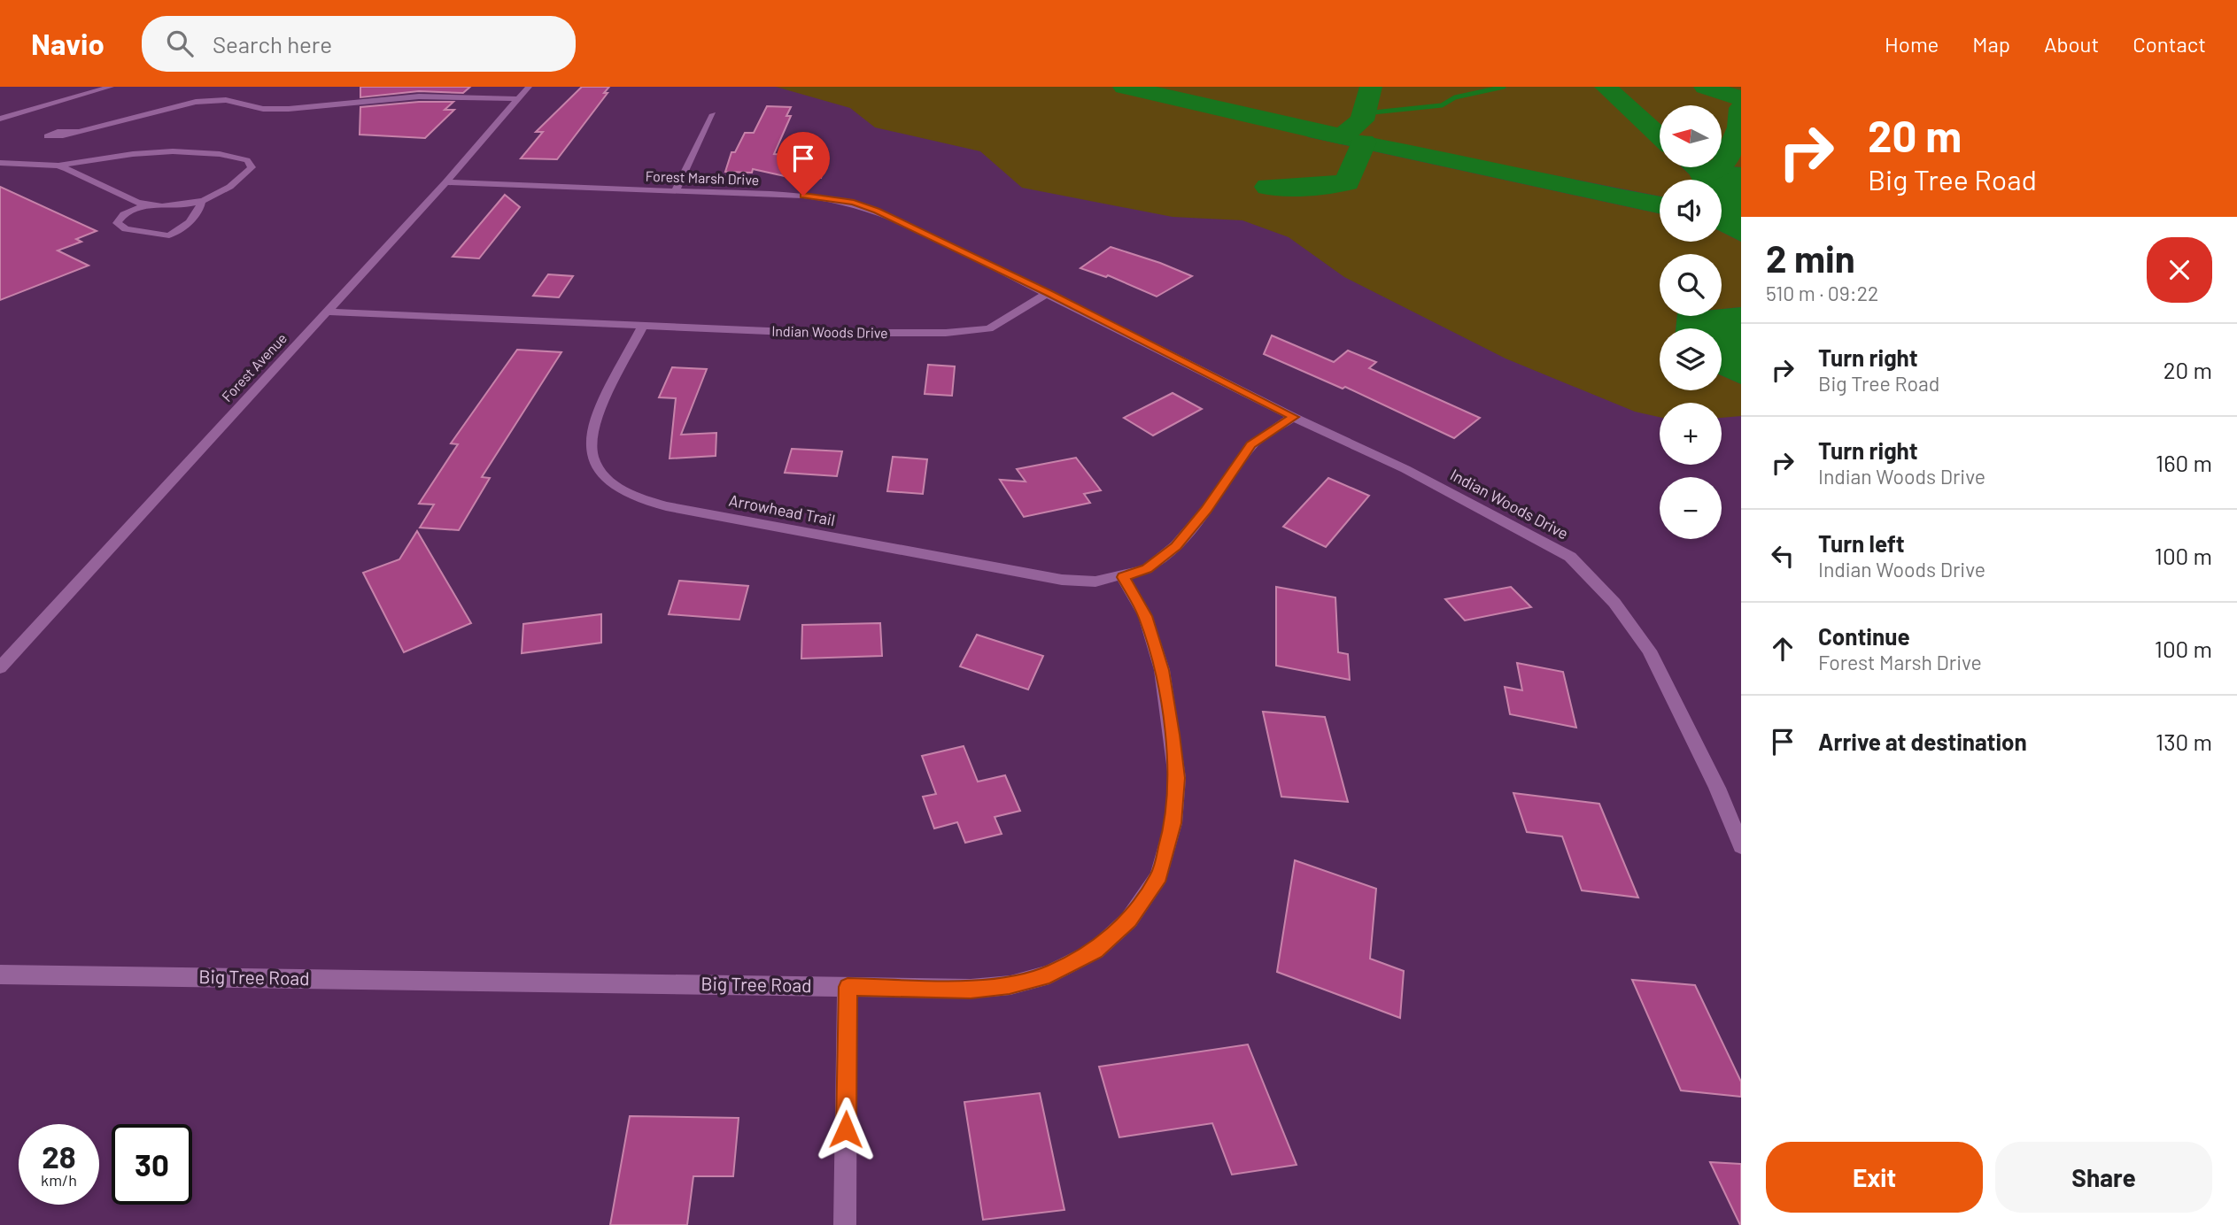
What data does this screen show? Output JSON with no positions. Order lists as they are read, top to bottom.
{
  "streets": {
    "street": [
      "Forest Marsh Drive",
      "Indian Woods Drive",
      "Forest Avenue",
      "Arrowhead Trail",
      "Big Tree Road"
    ]
  },
  "crossings": [
    ["Forest Marsh Drive", "Indian Woods Drive"],
    ["Forest Marsh Drive", "Forest Avenue"],
    ["Indian Woods Drive", "Forest Avenue"],
    ["Indian Woods Drive", "Arrowhead Trail"],
    ["Arrowhead Trail", "Big Tree Road"]
  ],
  "north": "left",
  "page": {
    "header": "Navio",
    "search": "Search here",
    "nav": [
      "Home",
      "Map",
      "About",
      "Contact"
    ],
    "turn": ["20 m", "Big Tree Road"],
    "map_buttons": ["+", "−"],
    "heading": ["2 min", "510 m · 09:22"],
    "list": [
      {
        "name": "Turn right",
        "note": "Big Tree Road",
        "value": "20 m"
      },
      {
        "name": "Turn right",
        "note": "Indian Woods Drive",
        "value": "160 m"
      },
      {
        "name": "Turn left",
        "note": "Indian Woods Drive",
        "value": "100 m"
      },
      {
        "name": "Continue",
        "note": "Forest Marsh Drive",
        "value": "100 m"
      },
      {
        "name": "Arrive at destination",
        "value": "130 m"
      }
    ],
    "speed": "28 km/h",
    "limit": "30",
    "buttons": ["Exit", "Share"]
  }
}
